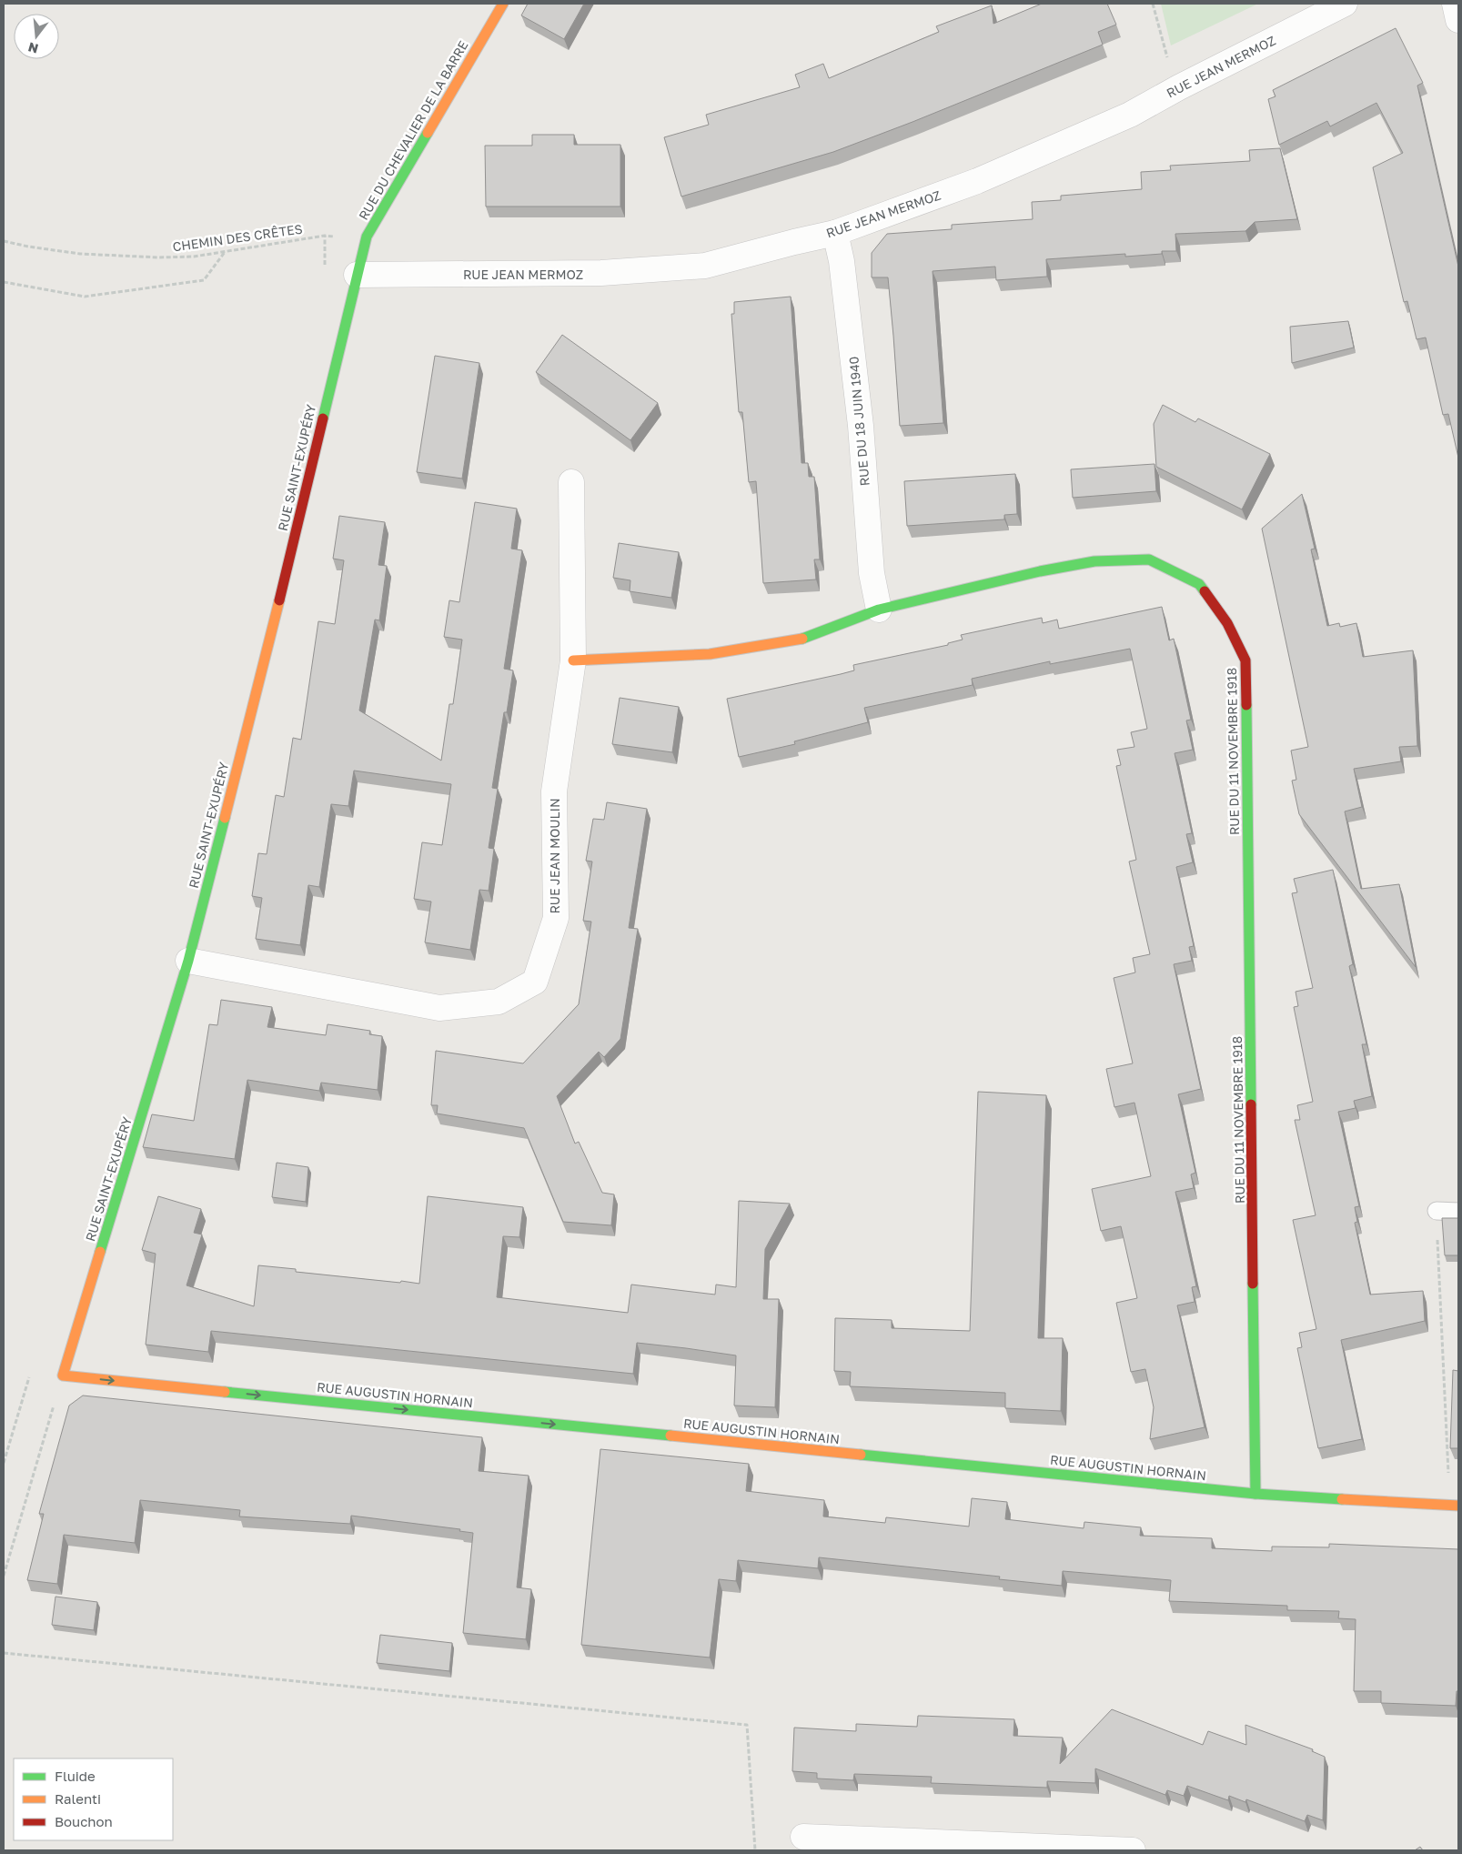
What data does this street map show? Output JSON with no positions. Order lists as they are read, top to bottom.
{
  "streets": {
    "street": [
      "RUE JEAN MERMOZ",
      "RUE DU CHEVALIER DE LA BARRE",
      "RUE DU 18 JUIN 1940",
      "RUE SAINT-EXUPÉRY",
      "RUE DU 11 NOVEMBRE 1918",
      "RUE JEAN MOULIN",
      "RUE AUGUSTIN HORNAIN"
    ],
    "path": ["CHEMIN DES CRÊTES"]
  },
  "crossings": [
    ["RUE JEAN MERMOZ", "RUE DU CHEVALIER DE LA BARRE"],
    ["RUE JEAN MERMOZ", "RUE DU 18 JUIN 1940"],
    ["RUE JEAN MERMOZ", "RUE SAINT-EXUPÉRY"],
    ["RUE DU CHEVALIER DE LA BARRE", "CHEMIN DES CRÊTES"],
    ["RUE DU CHEVALIER DE LA BARRE", "RUE SAINT-EXUPÉRY"],
    ["RUE DU 18 JUIN 1940", "RUE DU 11 NOVEMBRE 1918"],
    ["RUE SAINT-EXUPÉRY", "RUE JEAN MOULIN"],
    ["RUE SAINT-EXUPÉRY", "RUE AUGUSTIN HORNAIN"],
    ["RUE DU 11 NOVEMBRE 1918", "RUE JEAN MOULIN"],
    ["RUE DU 11 NOVEMBRE 1918", "RUE AUGUSTIN HORNAIN"]
  ],
  "one_way": ["RUE AUGUSTIN HORNAIN"],
  "legend": ["Fluide", "Ralenti", "Bouchon"],
  "north": "bottom"
}
